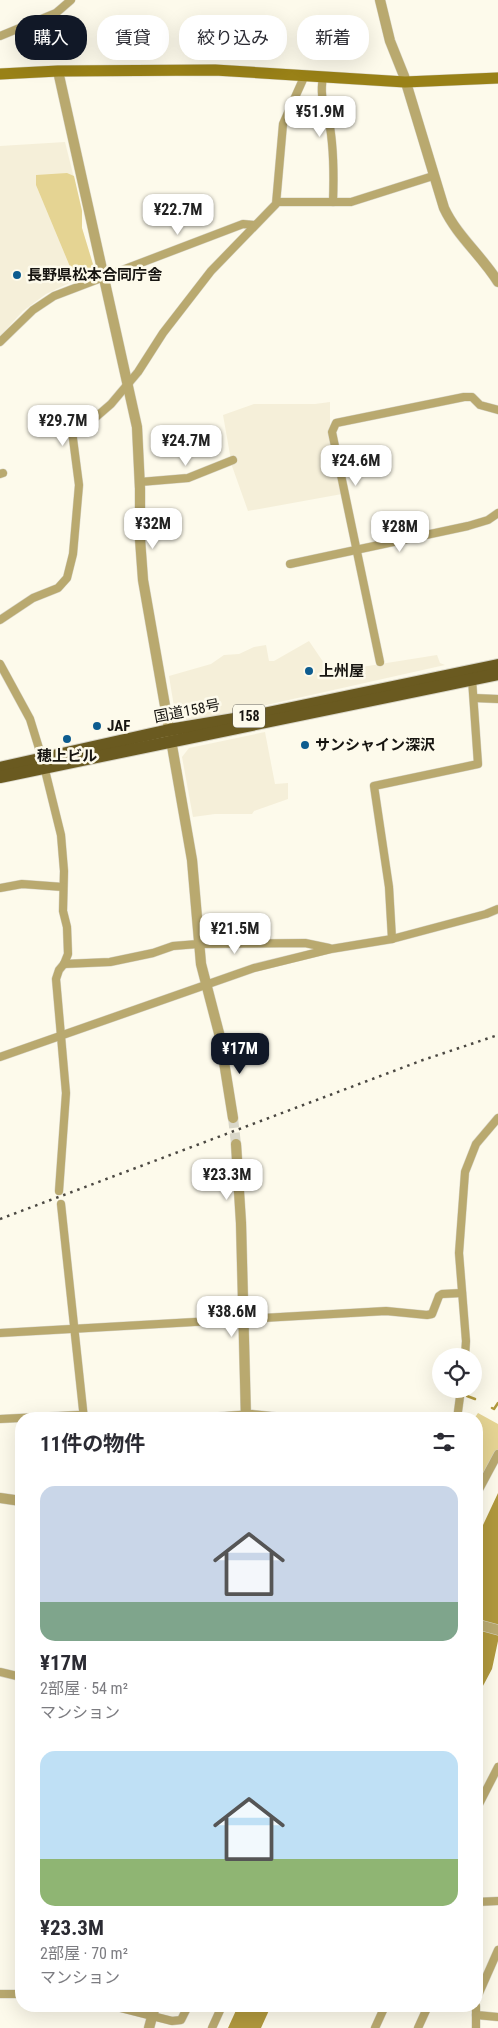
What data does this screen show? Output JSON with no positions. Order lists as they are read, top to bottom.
{
  "streets": {
    "highway": ["国道158号", "158"]
  },
  "places": [
    "長野県松本合同庁舎",
    "上州屋",
    "JAF",
    "穂上ビル",
    "サンシャイン深沢"
  ],
  "page": {
    "chip": [
      "購入",
      "賃貸",
      "絞り込み",
      "新着"
    ],
    "price": [
      "¥51.9M",
      "¥22.7M",
      "¥29.7M",
      "¥24.7M",
      "¥24.6M",
      "¥32M",
      "¥28M",
      "¥21.5M",
      "¥17M",
      "¥23.3M",
      "¥38.6M"
    ],
    "heading": "11件の物件",
    "list": [
      {
        "name": "¥17M",
        "note": "2部屋 · 54 m² · マンション"
      },
      {
        "name": "¥23.3M",
        "note": "2部屋 · 70 m² · マンション"
      }
    ]
  }
}
